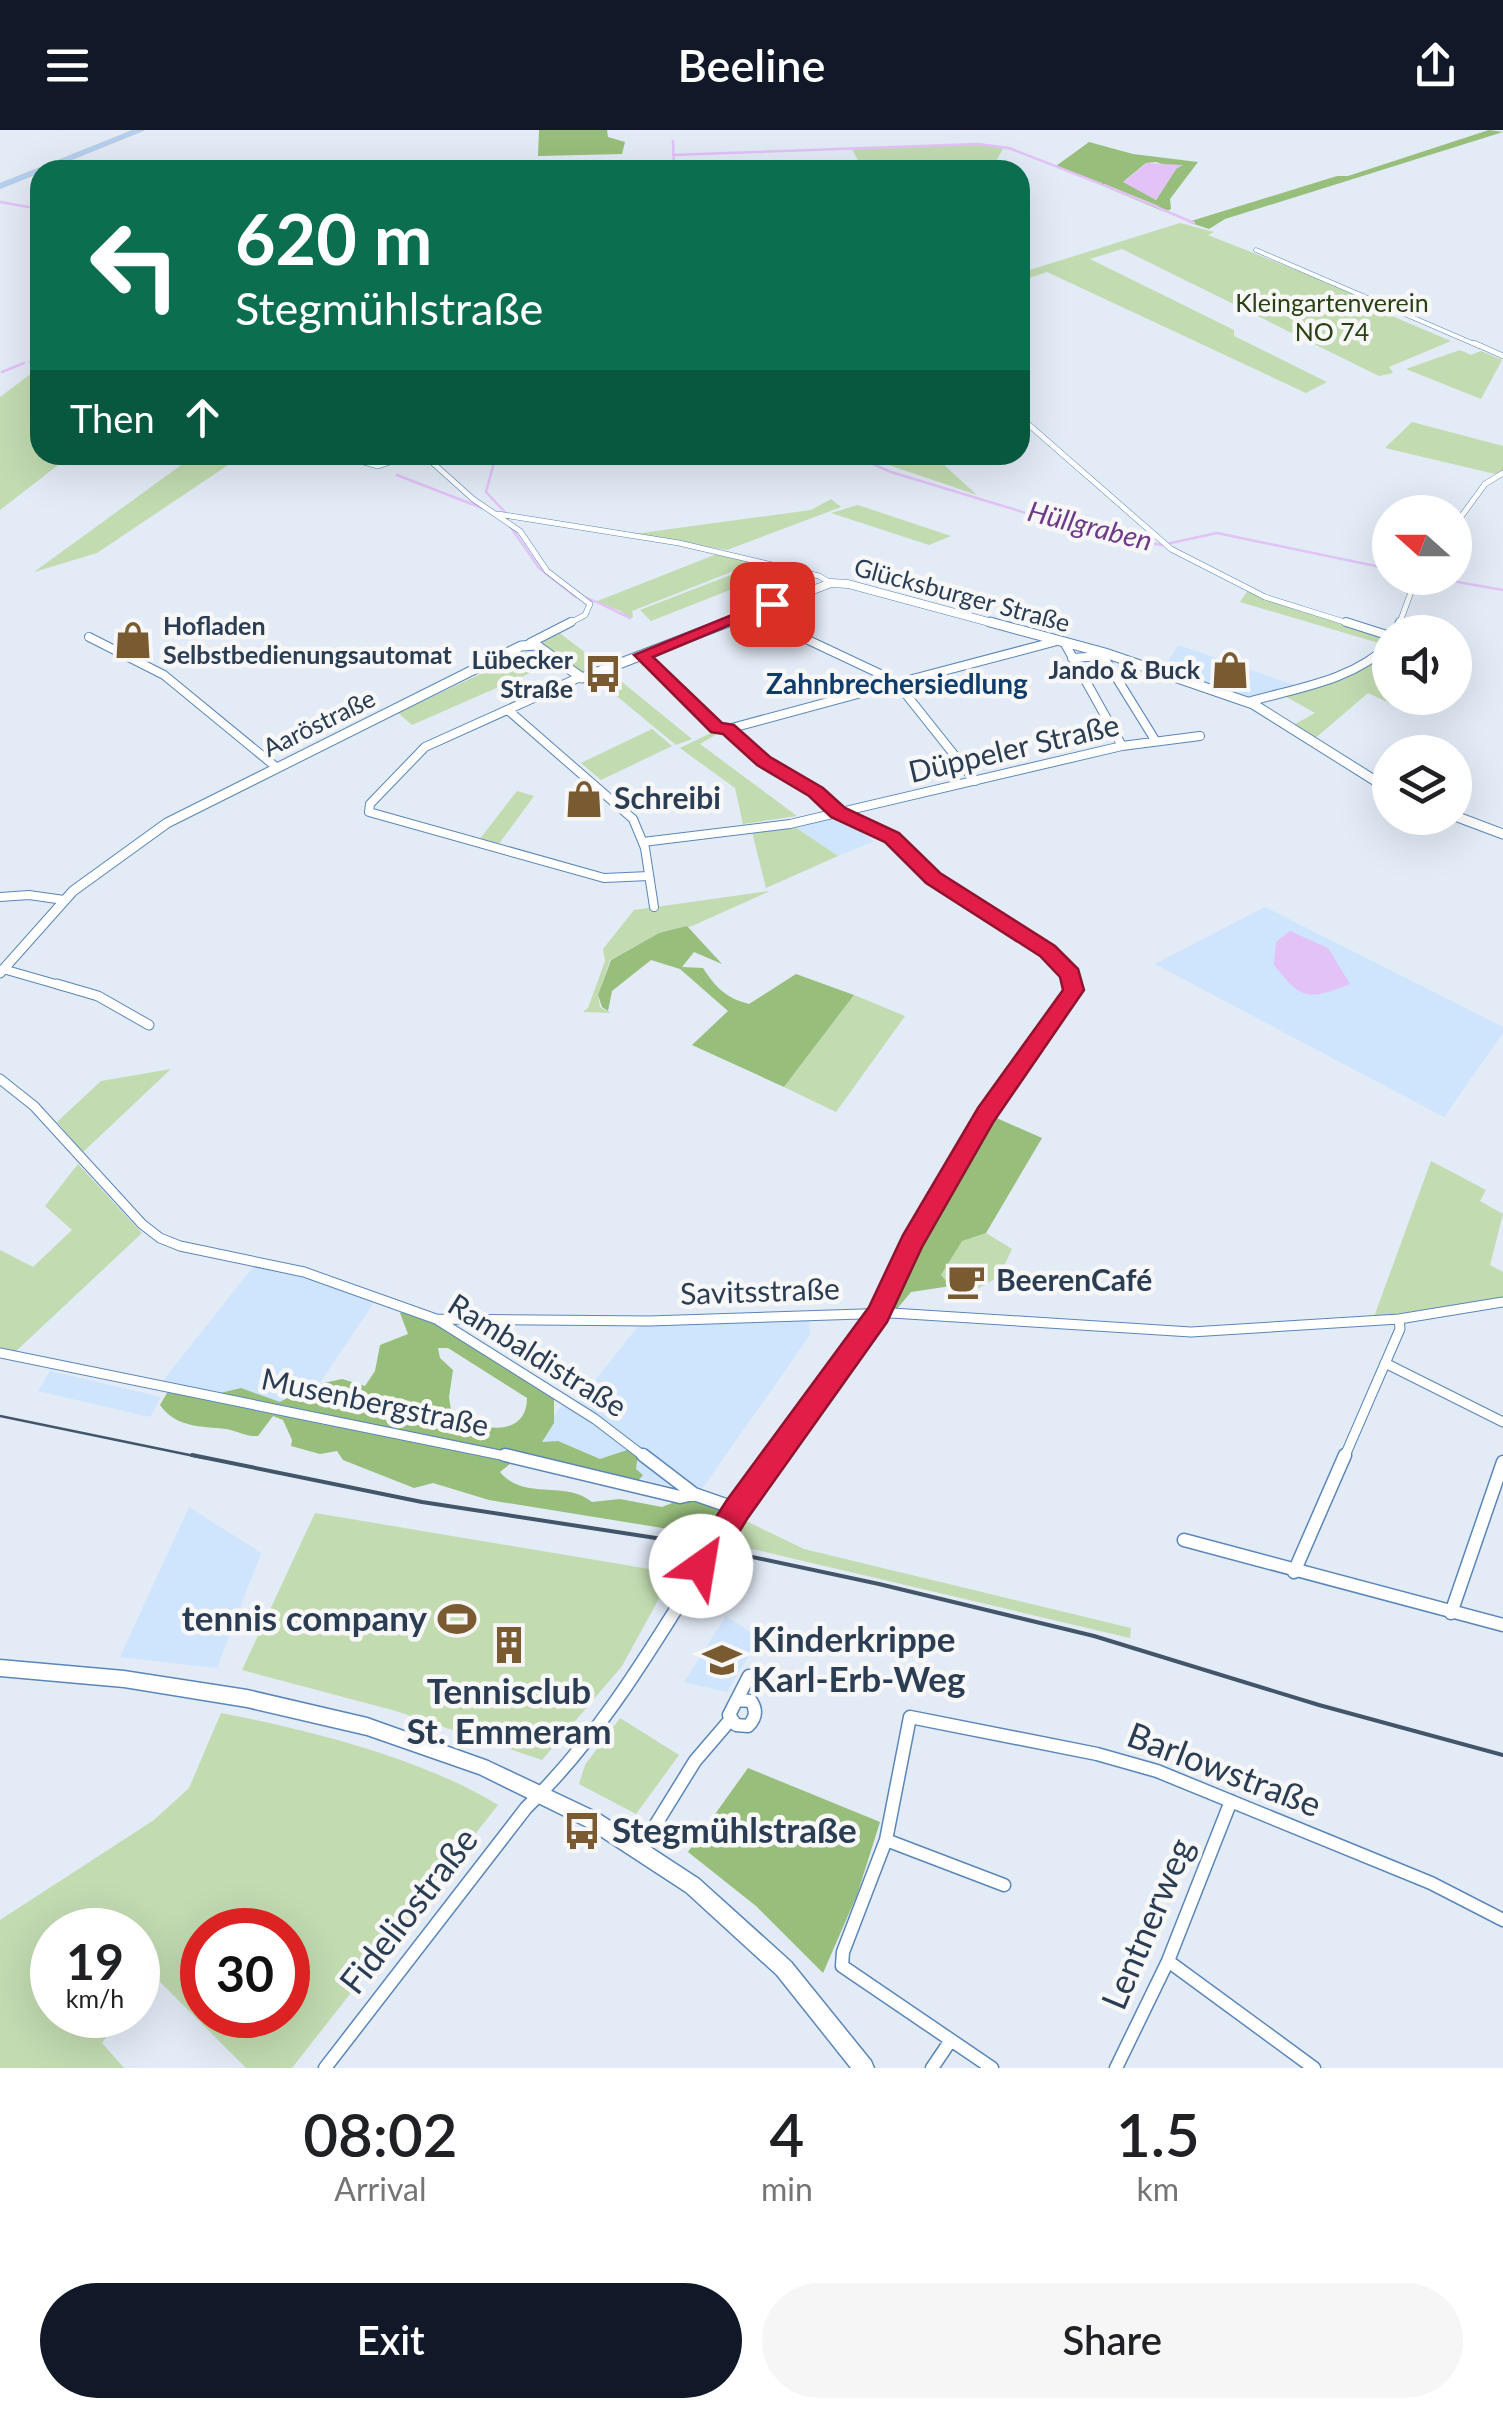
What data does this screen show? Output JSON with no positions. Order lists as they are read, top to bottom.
{
  "streets": {
    "street": [
      "Glücksburger Straße",
      "Aaröstraße",
      "Düppeler Straße",
      "Savitsstraße",
      "Rambaldistraße",
      "Musenbergstraße",
      "Barlowstraße",
      "Fideliostraße",
      "Lentnerweg"
    ]
  },
  "crossings": [
    ["Glücksburger Straße", "Aaröstraße"],
    ["Savitsstraße", "Rambaldistraße"],
    ["Rambaldistraße", "Musenbergstraße"],
    ["Barlowstraße", "Lentnerweg"]
  ],
  "districts": ["Zahnbrechersiedlung"],
  "water": ["Hüllgraben"],
  "parks": ["Kleingartenverein NO 74"],
  "places": {
    "shop": ["Hofladen Selbstbedienungsautomat", "Jando & Buck", "Schreibi"],
    "bus stop": ["Lübecker Straße", "Stegmühlstraße"],
    "cafe": ["BeerenCafé"],
    "sports": ["tennis company"],
    "building": ["Tennisclub St. Emmeram"],
    "school or university": ["Kinderkrippe Karl-Erb-Weg"]
  },
  "north": "left",
  "page": {
    "header": "Beeline",
    "turn": ["620 m", "Stegmühlstraße"],
    "then": "Then",
    "speed": "19 km/h",
    "limit": "30",
    "eta": [
      "08:02",
      "Arrival",
      "4",
      "min",
      "1.5",
      "km"
    ],
    "buttons": ["Exit", "Share"]
  }
}
